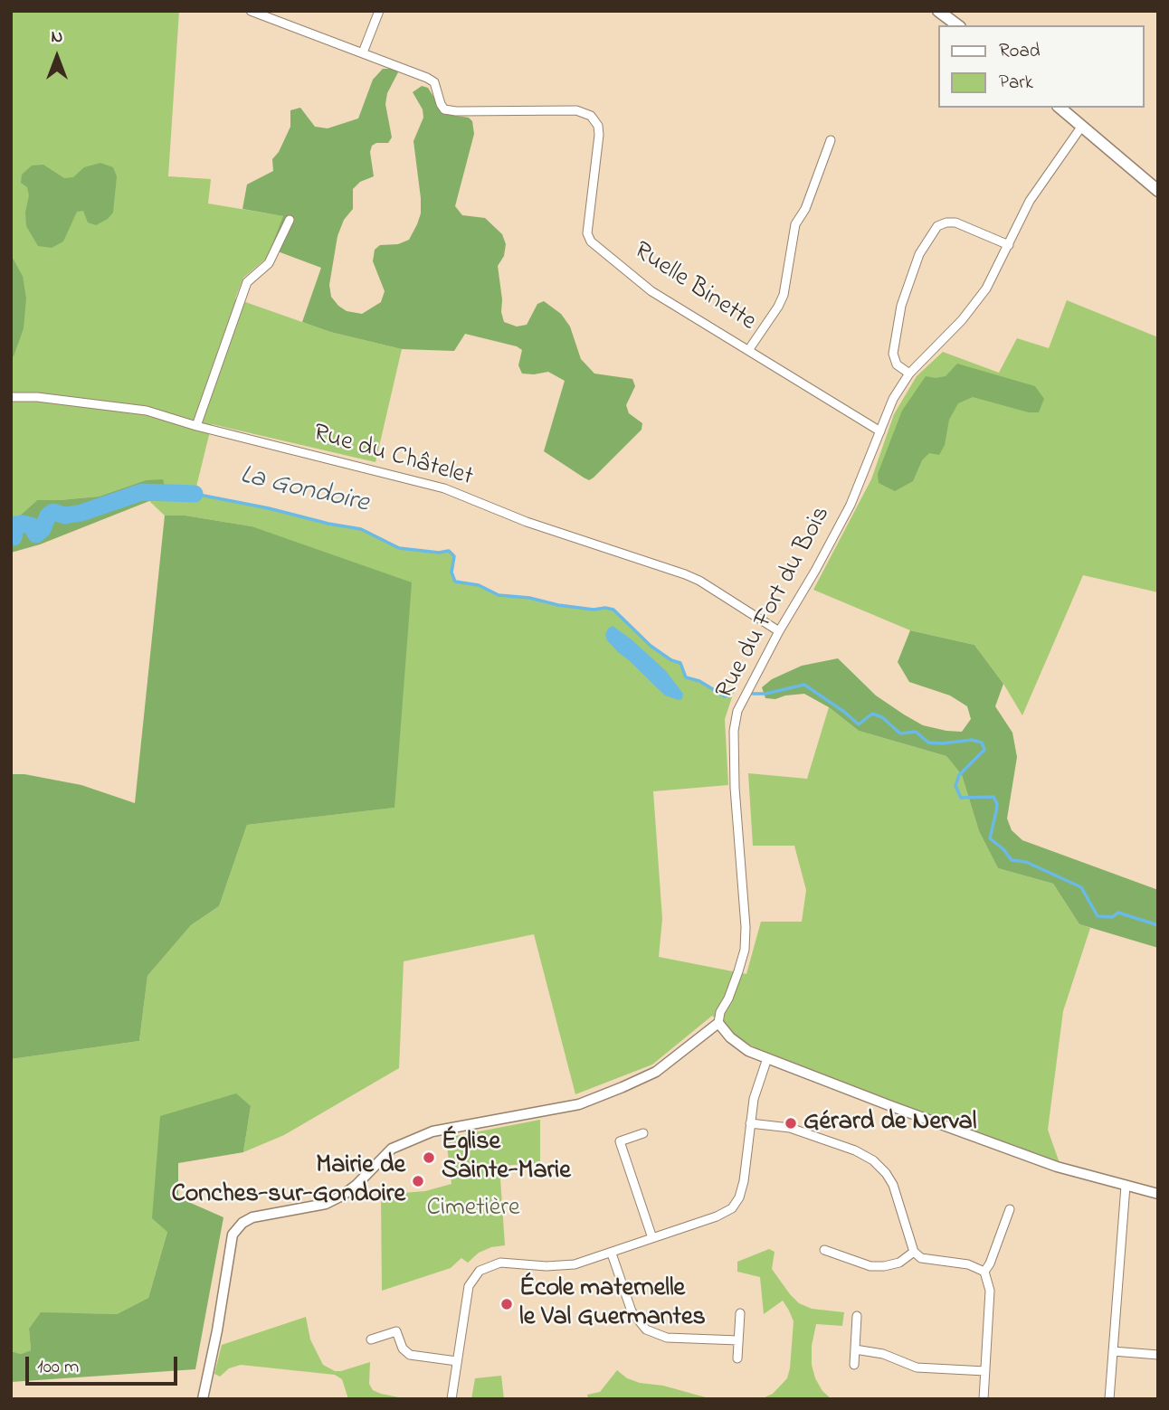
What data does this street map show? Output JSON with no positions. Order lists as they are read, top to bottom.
{
  "streets": {
    "street": ["Ruelle Binette", "Rue du Châtelet", "Rue du Fort du Bois"]
  },
  "crossings": [
    ["Ruelle Binette", "Rue du Fort du Bois"],
    ["Rue du Châtelet", "Rue du Fort du Bois"]
  ],
  "water": ["La Gondoire"],
  "parks": ["Cimetière"],
  "places": [
    "Gérard de Nerval",
    "Église Sainte-Marie",
    "Mairie de Conches-sur-Gondoire",
    "École maternelle le Val Guermantes"
  ],
  "legend": ["Road", "Park"],
  "scale_bar": "100 m",
  "north": "top"
}
